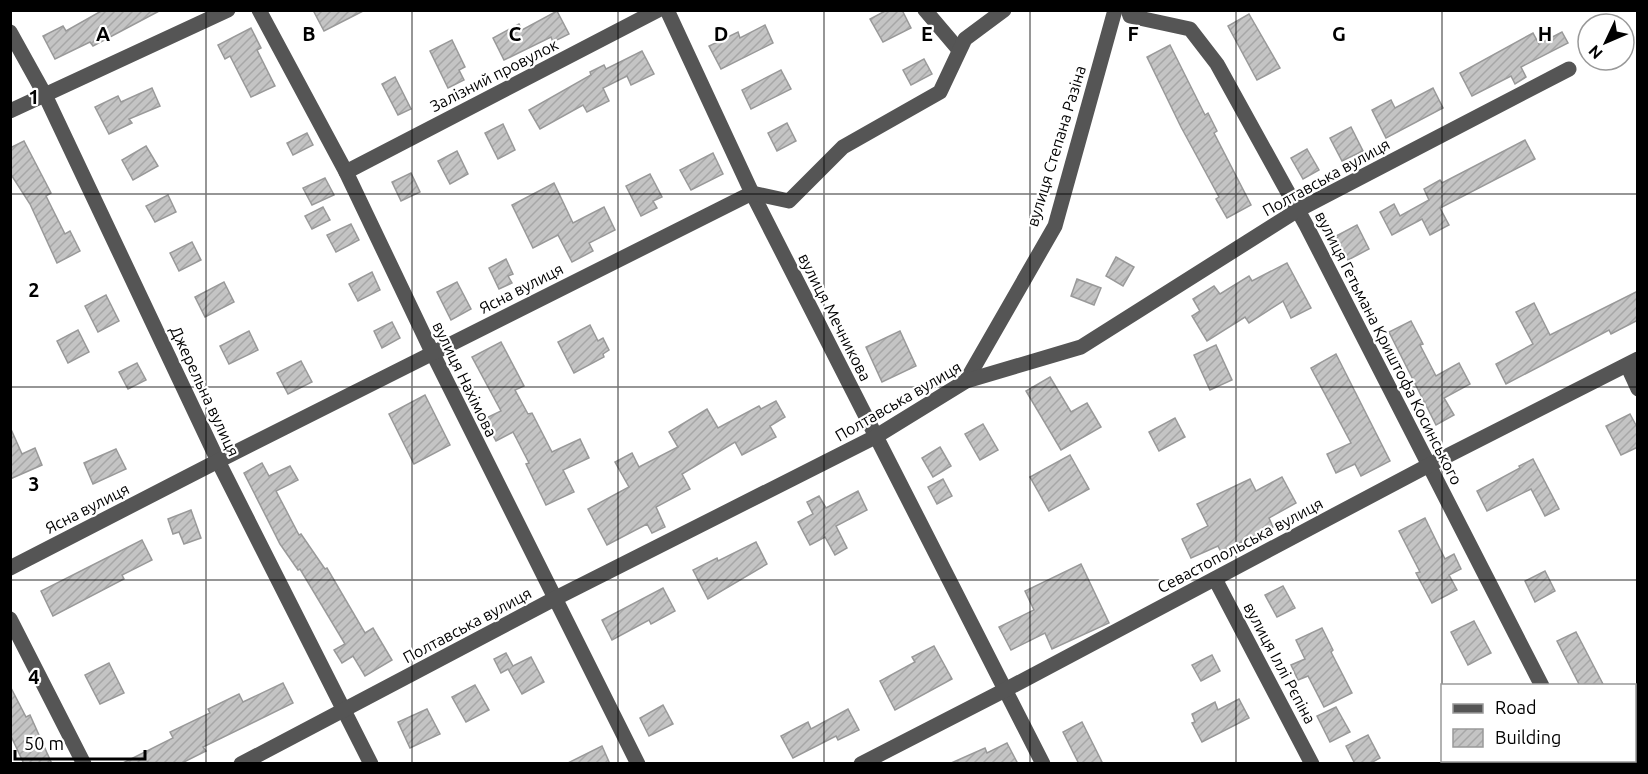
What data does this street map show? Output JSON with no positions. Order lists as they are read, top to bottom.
{
  "streets": {
    "street": [
      "Залізний провулок",
      "вулиця Степана Разіна",
      "Полтавська вулиця",
      "Ясна вулиця",
      "вулиця Мечникова",
      "вулиця Гетьмана Криштофа Косинського",
      "вулиця Нахімова",
      "Джерельна вулиця",
      "Севастопольська вулиця",
      "вулиця Іллі Рєпіна"
    ]
  },
  "crossings": [
    ["Залізний провулок", "вулиця Нахімова"],
    ["вулиця Степана Разіна", "Полтавська вулиця"],
    ["Полтавська вулиця", "вулиця Мечникова"],
    ["Полтавська вулиця", "вулиця Гетьмана Криштофа Косинського"],
    ["Полтавська вулиця", "вулиця Нахімова"],
    ["Полтавська вулиця", "Джерельна вулиця"],
    ["Ясна вулиця", "вулиця Мечникова"],
    ["Ясна вулиця", "вулиця Нахімова"],
    ["Ясна вулиця", "Джерельна вулиця"],
    ["вулиця Мечникова", "Севастопольська вулиця"],
    ["вулиця Гетьмана Криштофа Косинського", "Севастопольська вулиця"],
    ["Севастопольська вулиця", "вулиця Іллі Рєпіна"]
  ],
  "legend": ["Road", "Building"],
  "scale_bar": "50 m",
  "north": "bottom left",
  "grid": {
    "columns": [
      "A",
      "B",
      "C",
      "D",
      "E",
      "F",
      "G",
      "H"
    ],
    "rows": [
      "1",
      "2",
      "3",
      "4"
    ]
  }
}
